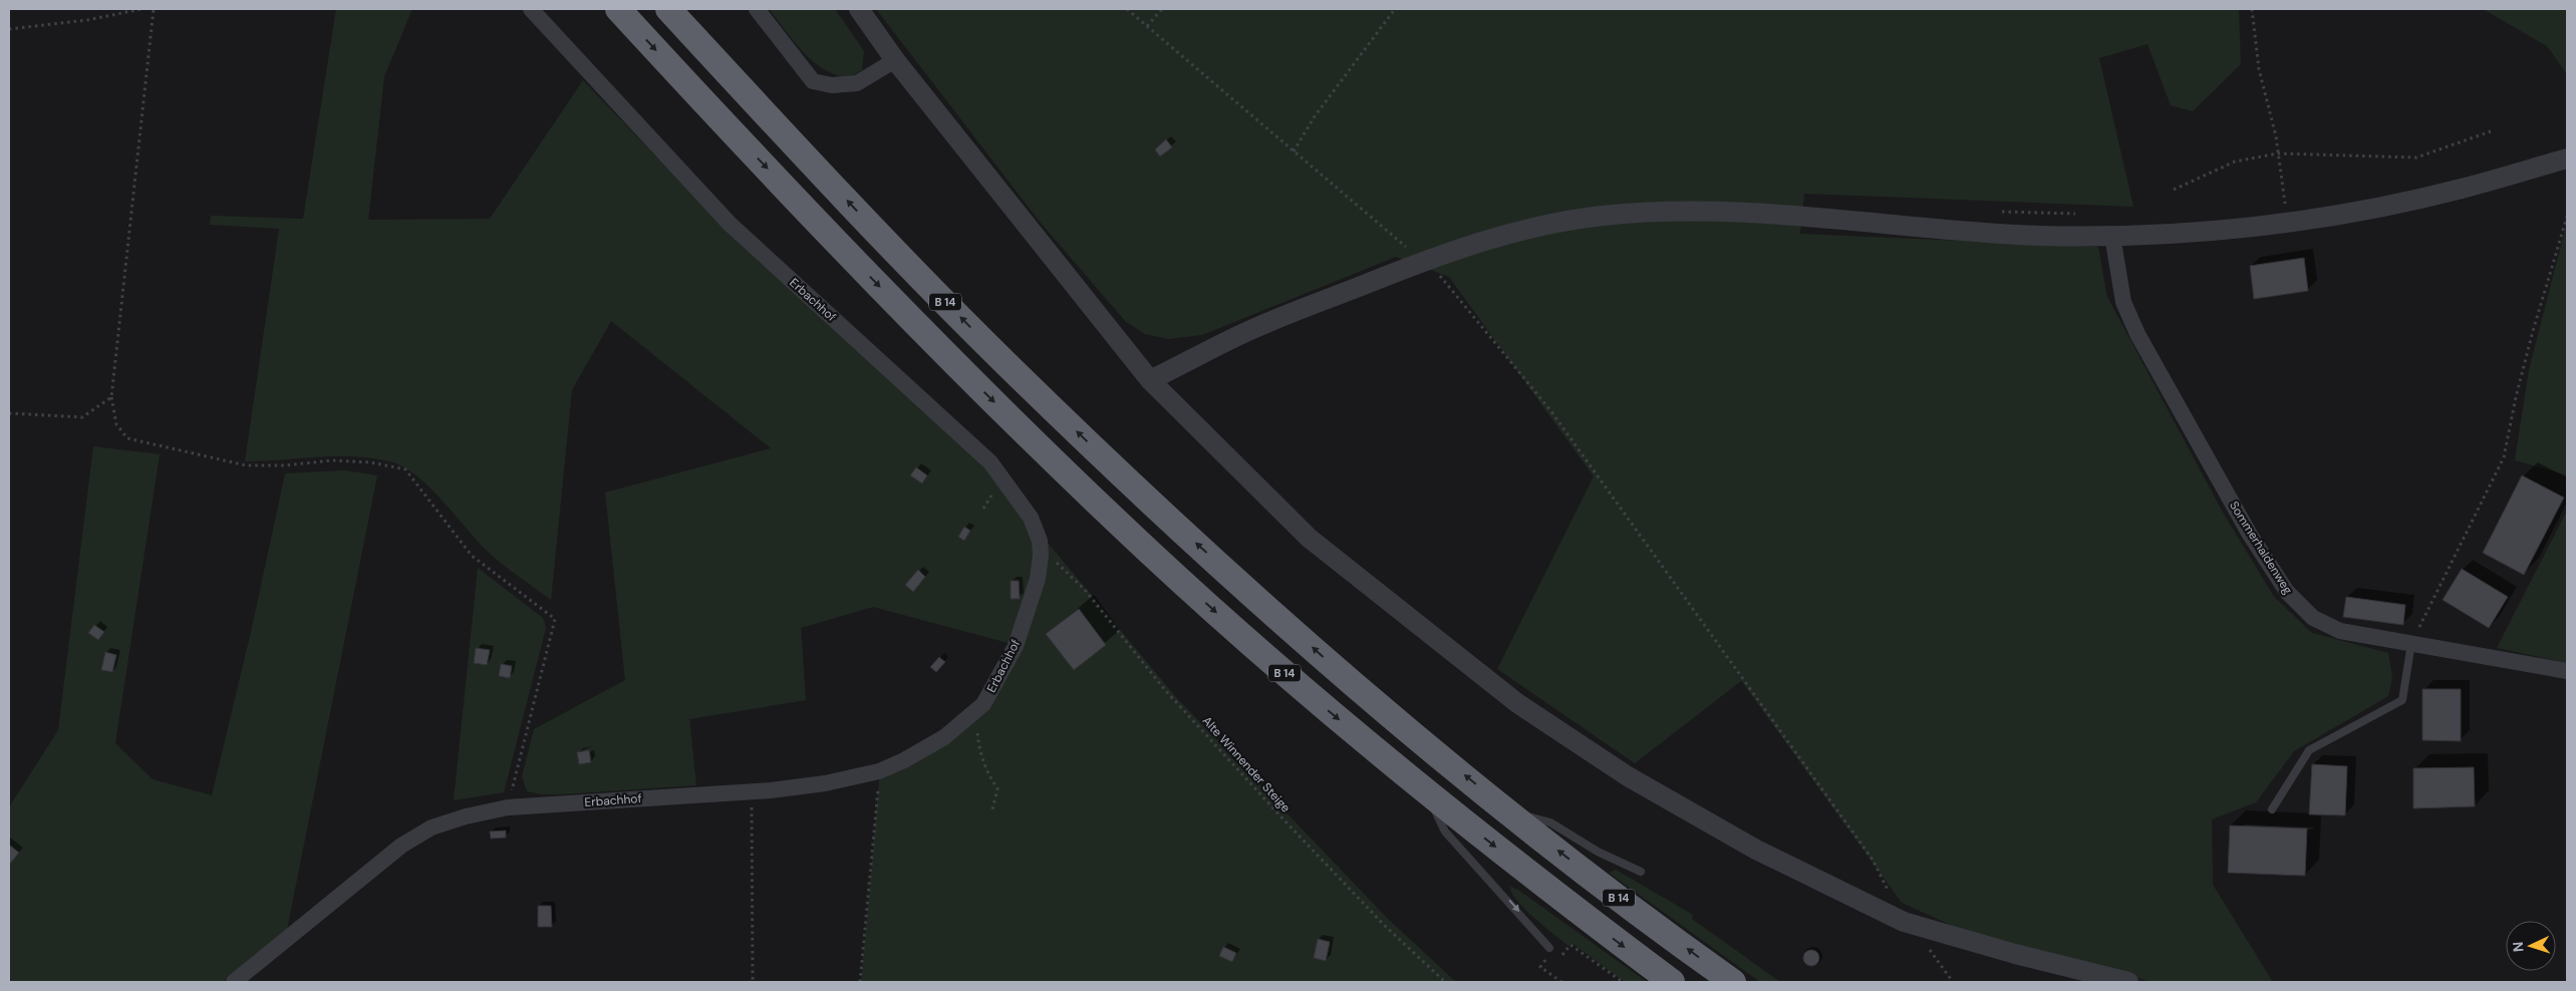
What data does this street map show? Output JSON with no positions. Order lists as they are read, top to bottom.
{
  "streets": {
    "highway": ["B 14"],
    "street": ["Erbachhof", "Sommerhaldenweg"],
    "path": ["Alte Winnender Steige"]
  },
  "crossings": [
    ["Erbachhof", "Alte Winnender Steige"]
  ],
  "north": "left"
}
